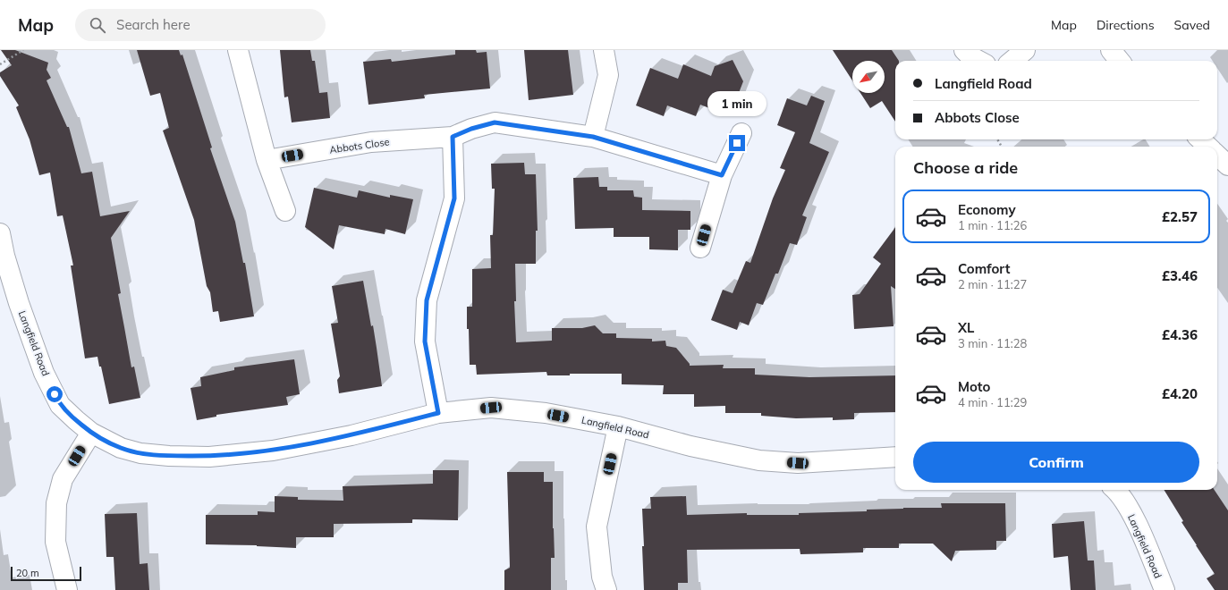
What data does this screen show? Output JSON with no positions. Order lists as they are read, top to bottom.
{
  "streets": {
    "street": ["Abbots Close", "Langfield Road"]
  },
  "scale_bar": "20 m",
  "north": "bottom left",
  "page": {
    "header": "Map",
    "search": "Search here",
    "nav": ["Map", "Directions", "Saved"],
    "banner": ["Langfield Road", "Abbots Close"],
    "bubble": "1 min",
    "heading": "Choose a ride",
    "list": [
      {
        "name": "Economy",
        "note": "1 min · 11:26",
        "value": "£2.57"
      },
      {
        "name": "Comfort",
        "note": "2 min · 11:27",
        "value": "£3.46"
      },
      {
        "name": "XL",
        "note": "3 min · 11:28",
        "value": "£4.36"
      },
      {
        "name": "Moto",
        "note": "4 min · 11:29",
        "value": "£4.20"
      }
    ],
    "buttons": "Confirm",
    "scale": "20 m"
  }
}
